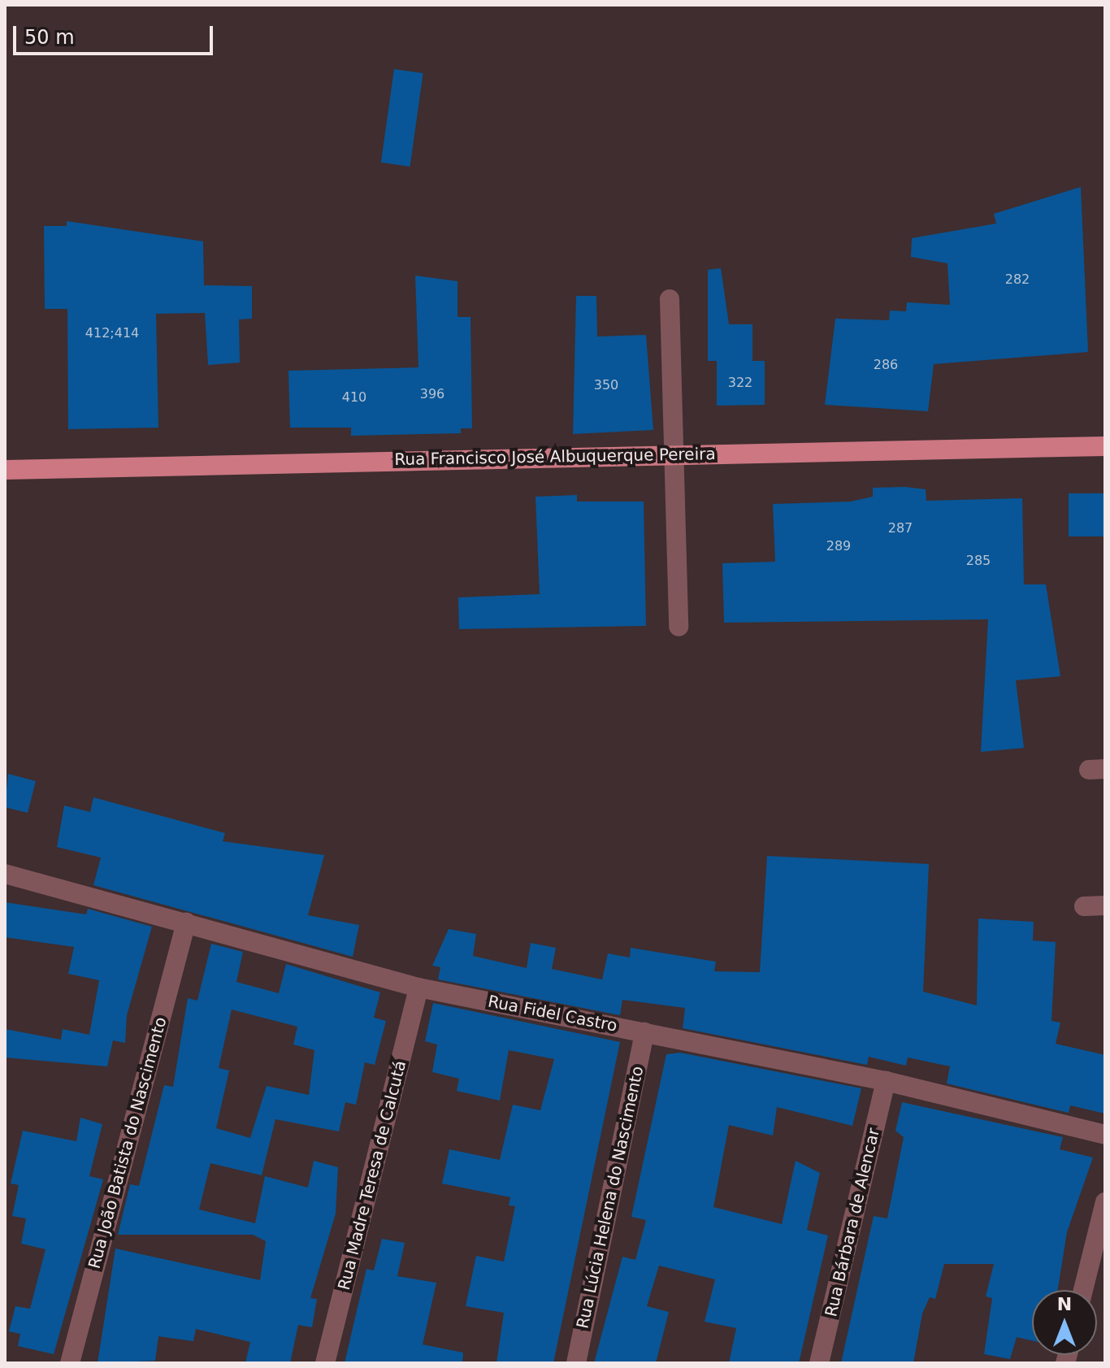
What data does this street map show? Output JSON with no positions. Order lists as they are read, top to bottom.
{
  "streets": {
    "main road": ["Rua Francisco José Albuquerque Pereira"],
    "street": [
      "Rua Fidel Castro",
      "Rua João Batista do Nascimento",
      "Rua Madre Teresa de Calcutá",
      "Rua Lúcia Helena do Nascimento",
      "Rua Bárbara de Alencar"
    ]
  },
  "crossings": [
    ["Rua Fidel Castro", "Rua João Batista do Nascimento"],
    ["Rua Fidel Castro", "Rua Madre Teresa de Calcutá"],
    ["Rua Fidel Castro", "Rua Lúcia Helena do Nascimento"],
    ["Rua Fidel Castro", "Rua Bárbara de Alencar"]
  ],
  "house_numbers": [
    "282",
    "412;414",
    "286",
    "322",
    "350",
    "396",
    "410",
    "287",
    "289",
    "285"
  ],
  "scale_bar": "50 m",
  "north": "top"
}
